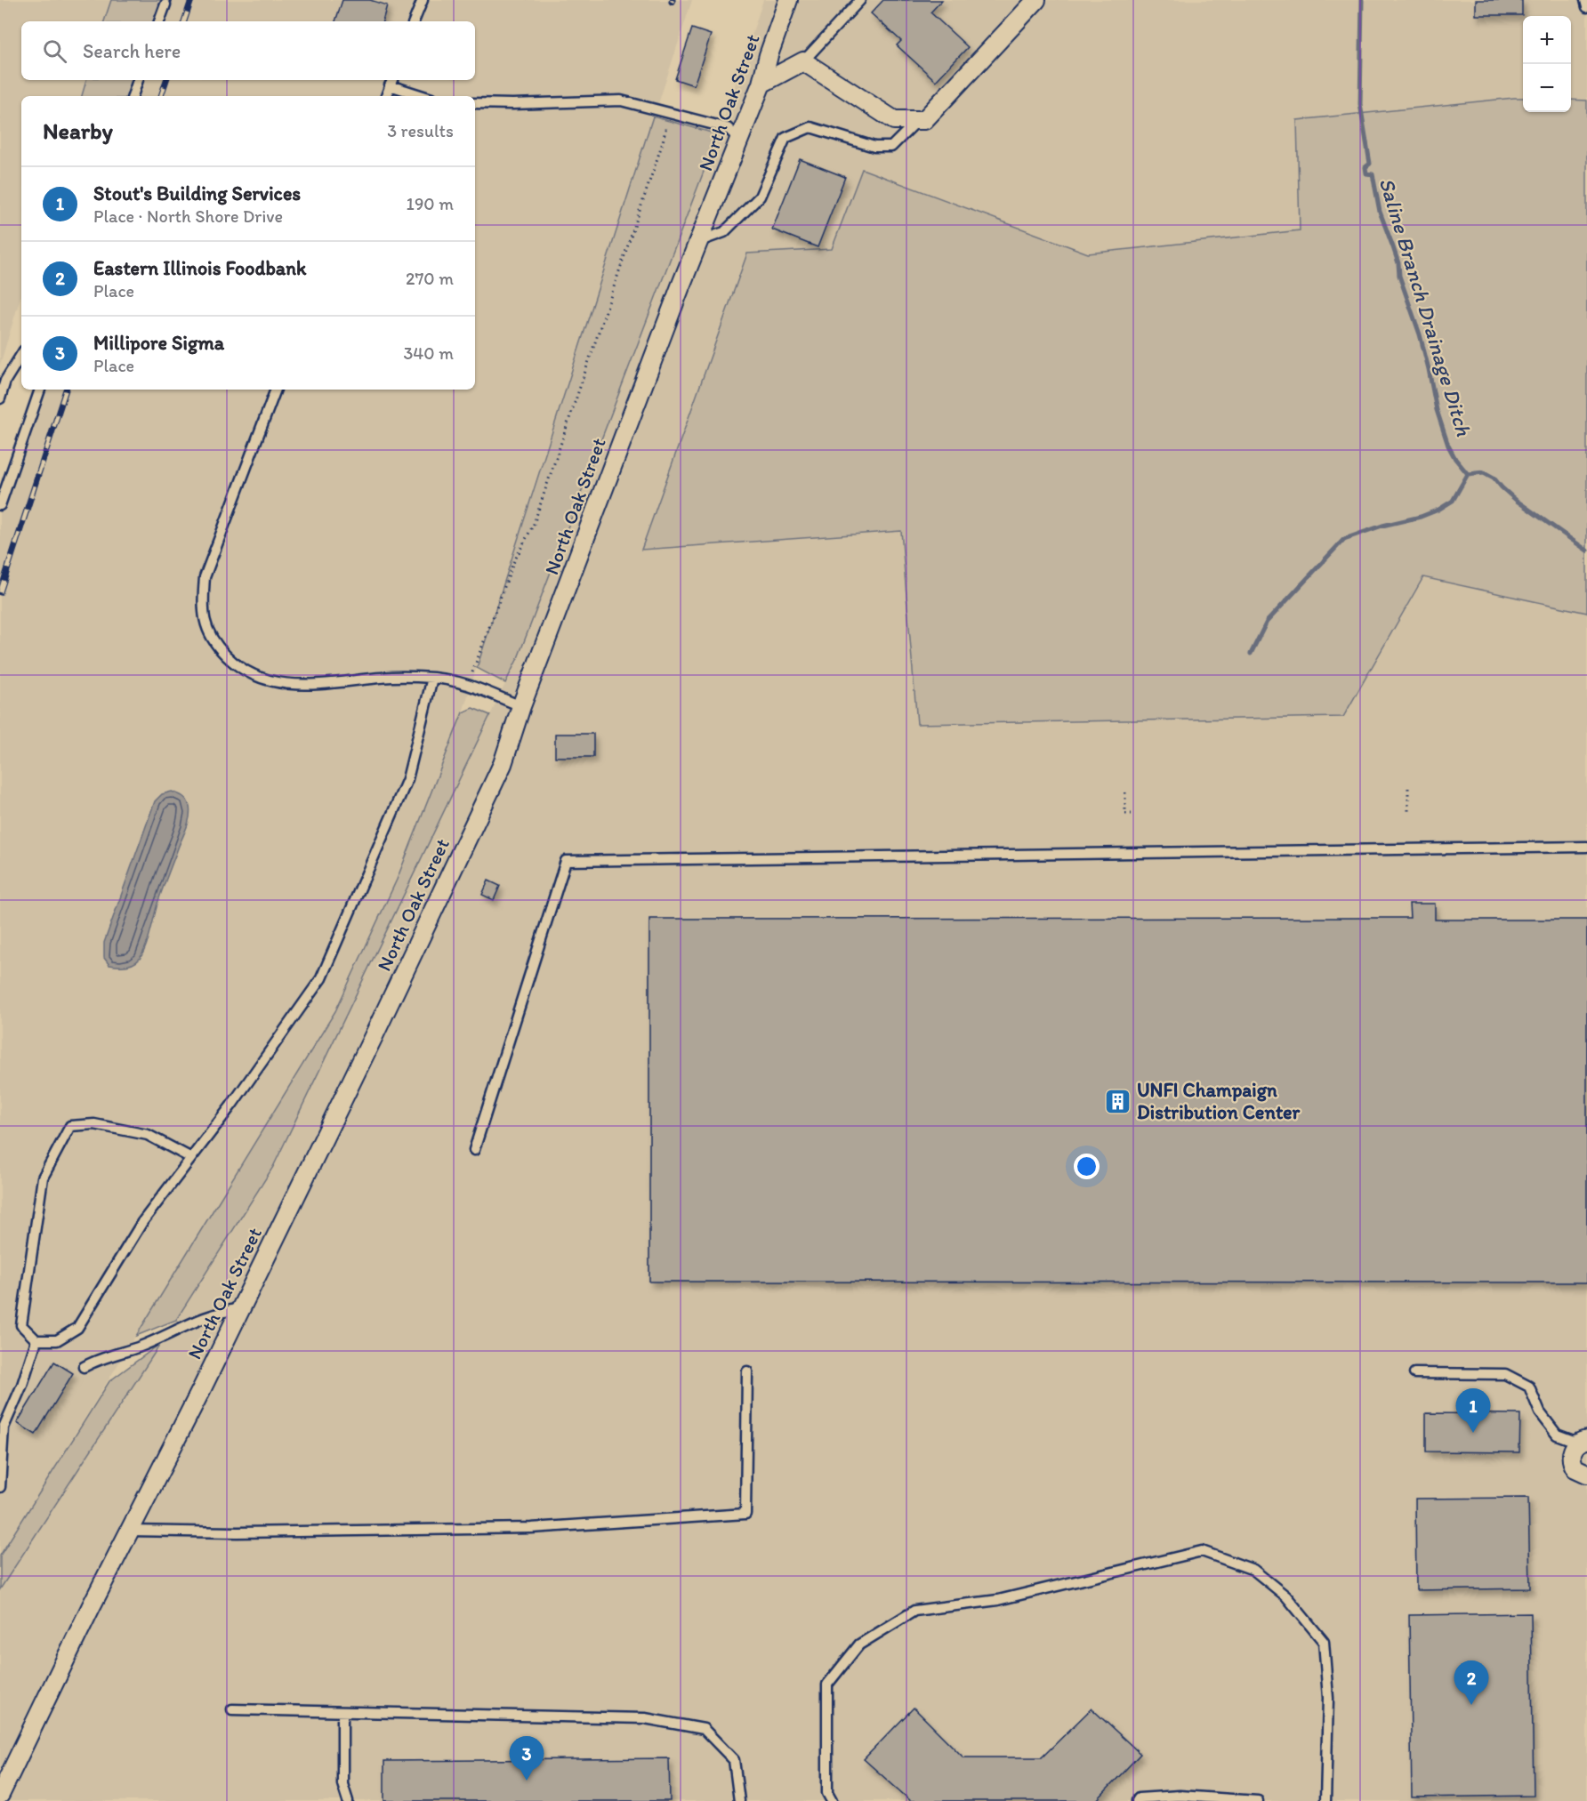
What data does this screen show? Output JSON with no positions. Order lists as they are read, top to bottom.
{
  "streets": {
    "street": ["North Oak Street"]
  },
  "water": ["Saline Branch Drainage Ditch"],
  "places": {
    "building": ["UNFI Champaign Distribution Center"]
  },
  "page": {
    "map_buttons": ["+", "−"],
    "search": "Search here",
    "heading": ["Nearby", "3 results"],
    "list": [
      {
        "mark": "1",
        "name": "Stout's Building Services",
        "note": "Place · North Shore Drive",
        "value": "190 m"
      },
      {
        "mark": "2",
        "name": "Eastern Illinois Foodbank",
        "note": "Place",
        "value": "270 m"
      },
      {
        "mark": "3",
        "name": "Millipore Sigma",
        "note": "Place",
        "value": "340 m"
      }
    ],
    "pins": ["1", "2", "3"]
  }
}
